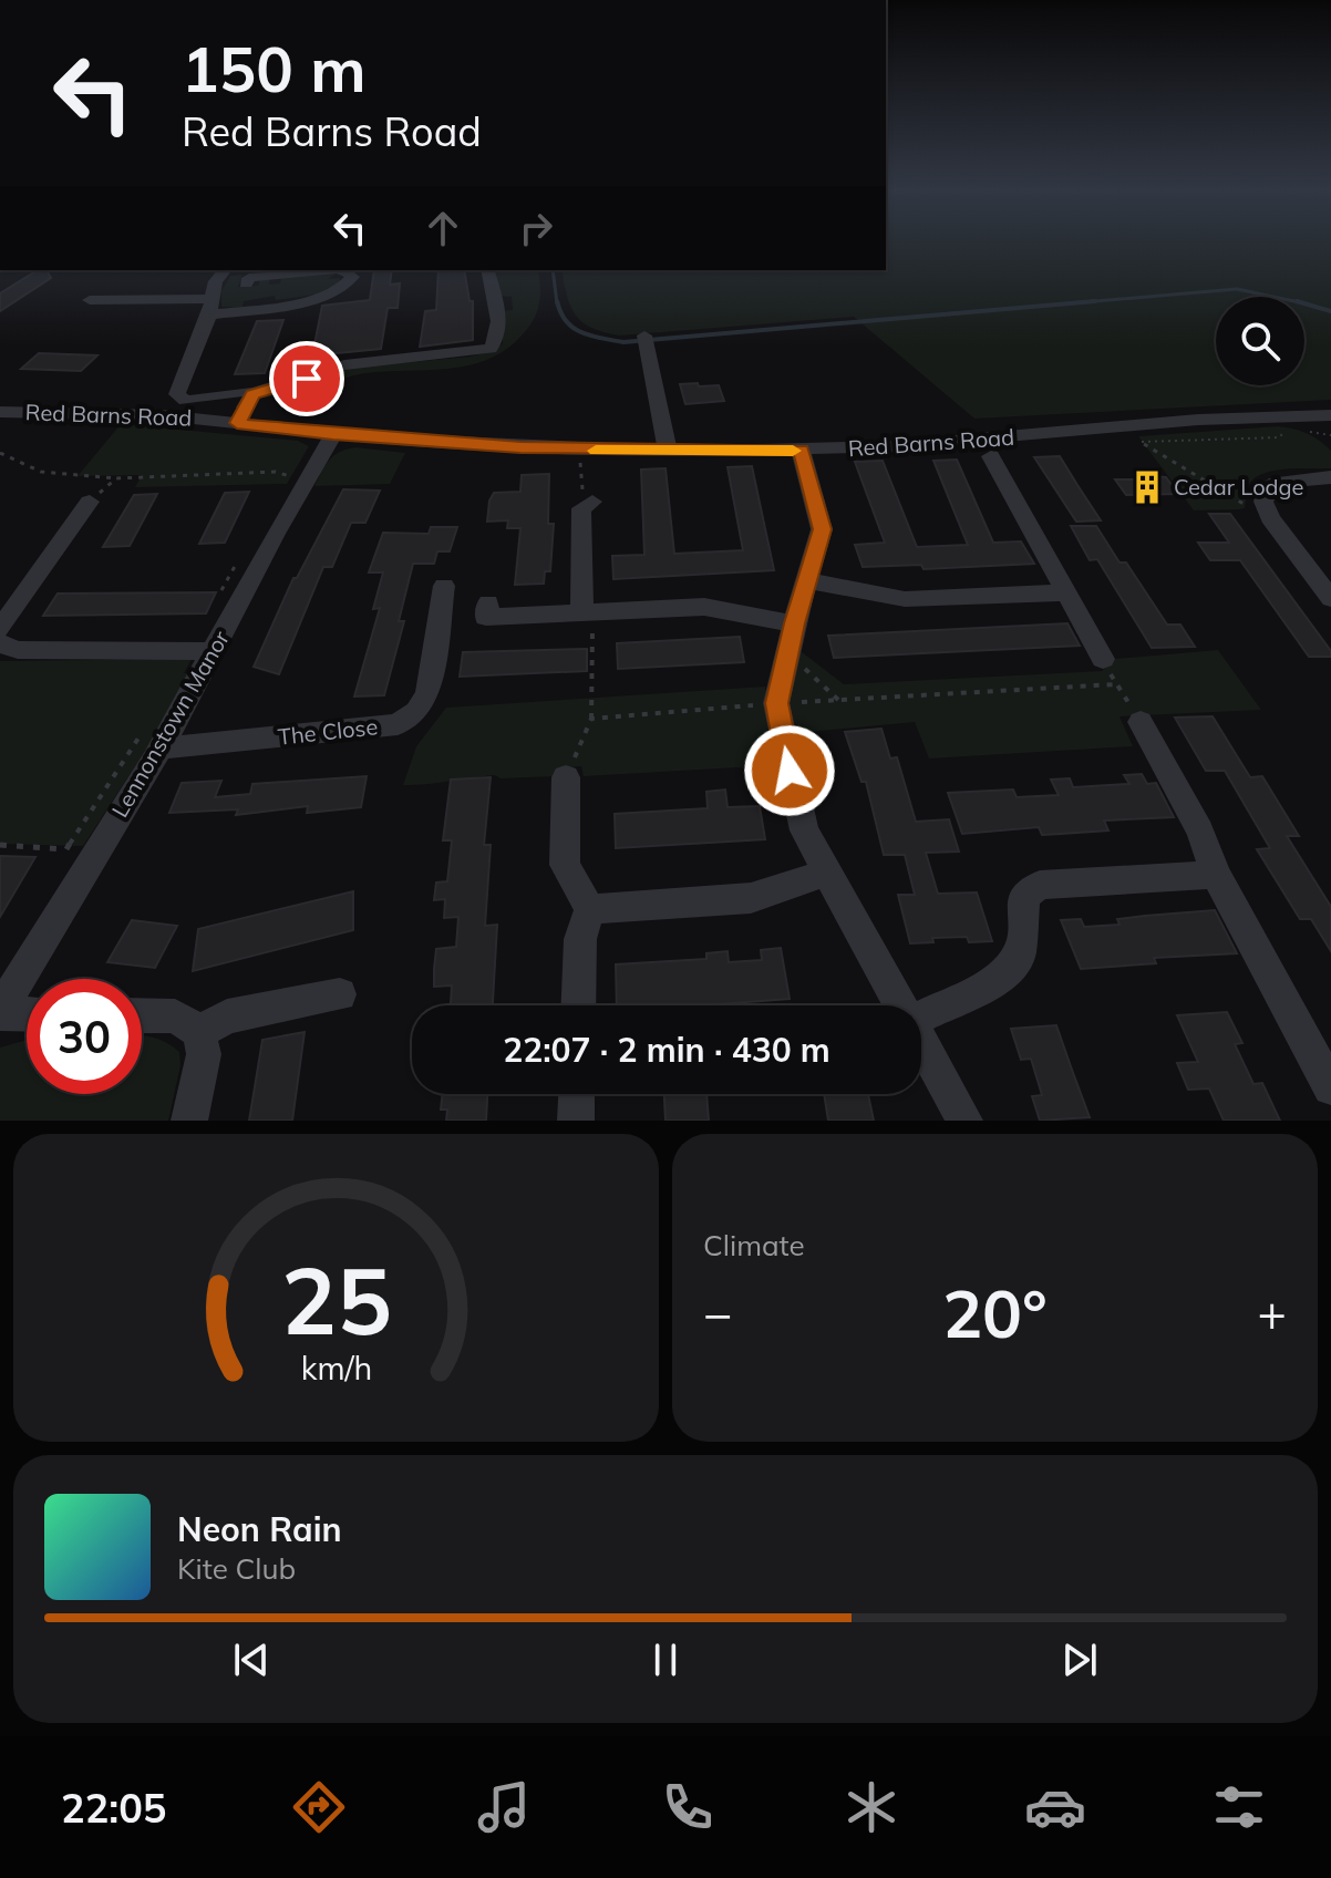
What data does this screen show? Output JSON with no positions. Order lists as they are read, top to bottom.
{
  "streets": {
    "street": ["Red Barns Road", "Lennonstown Manor", "The Close"]
  },
  "crossings": [
    ["Red Barns Road", "Lennonstown Manor"],
    ["Lennonstown Manor", "The Close"]
  ],
  "places": {
    "building": ["Cedar Lodge"]
  },
  "page": {
    "turn": ["150 m", "Red Barns Road"],
    "limit": "30",
    "trip": "22:07 · 2 min · 430 m",
    "tile": "Climate",
    "heat": ["−", "20°", "+"],
    "song": ["Neon Rain", "Kite Club"],
    "tabs": "22:05",
    "gauge": ["25", "km/h"]
  }
}
